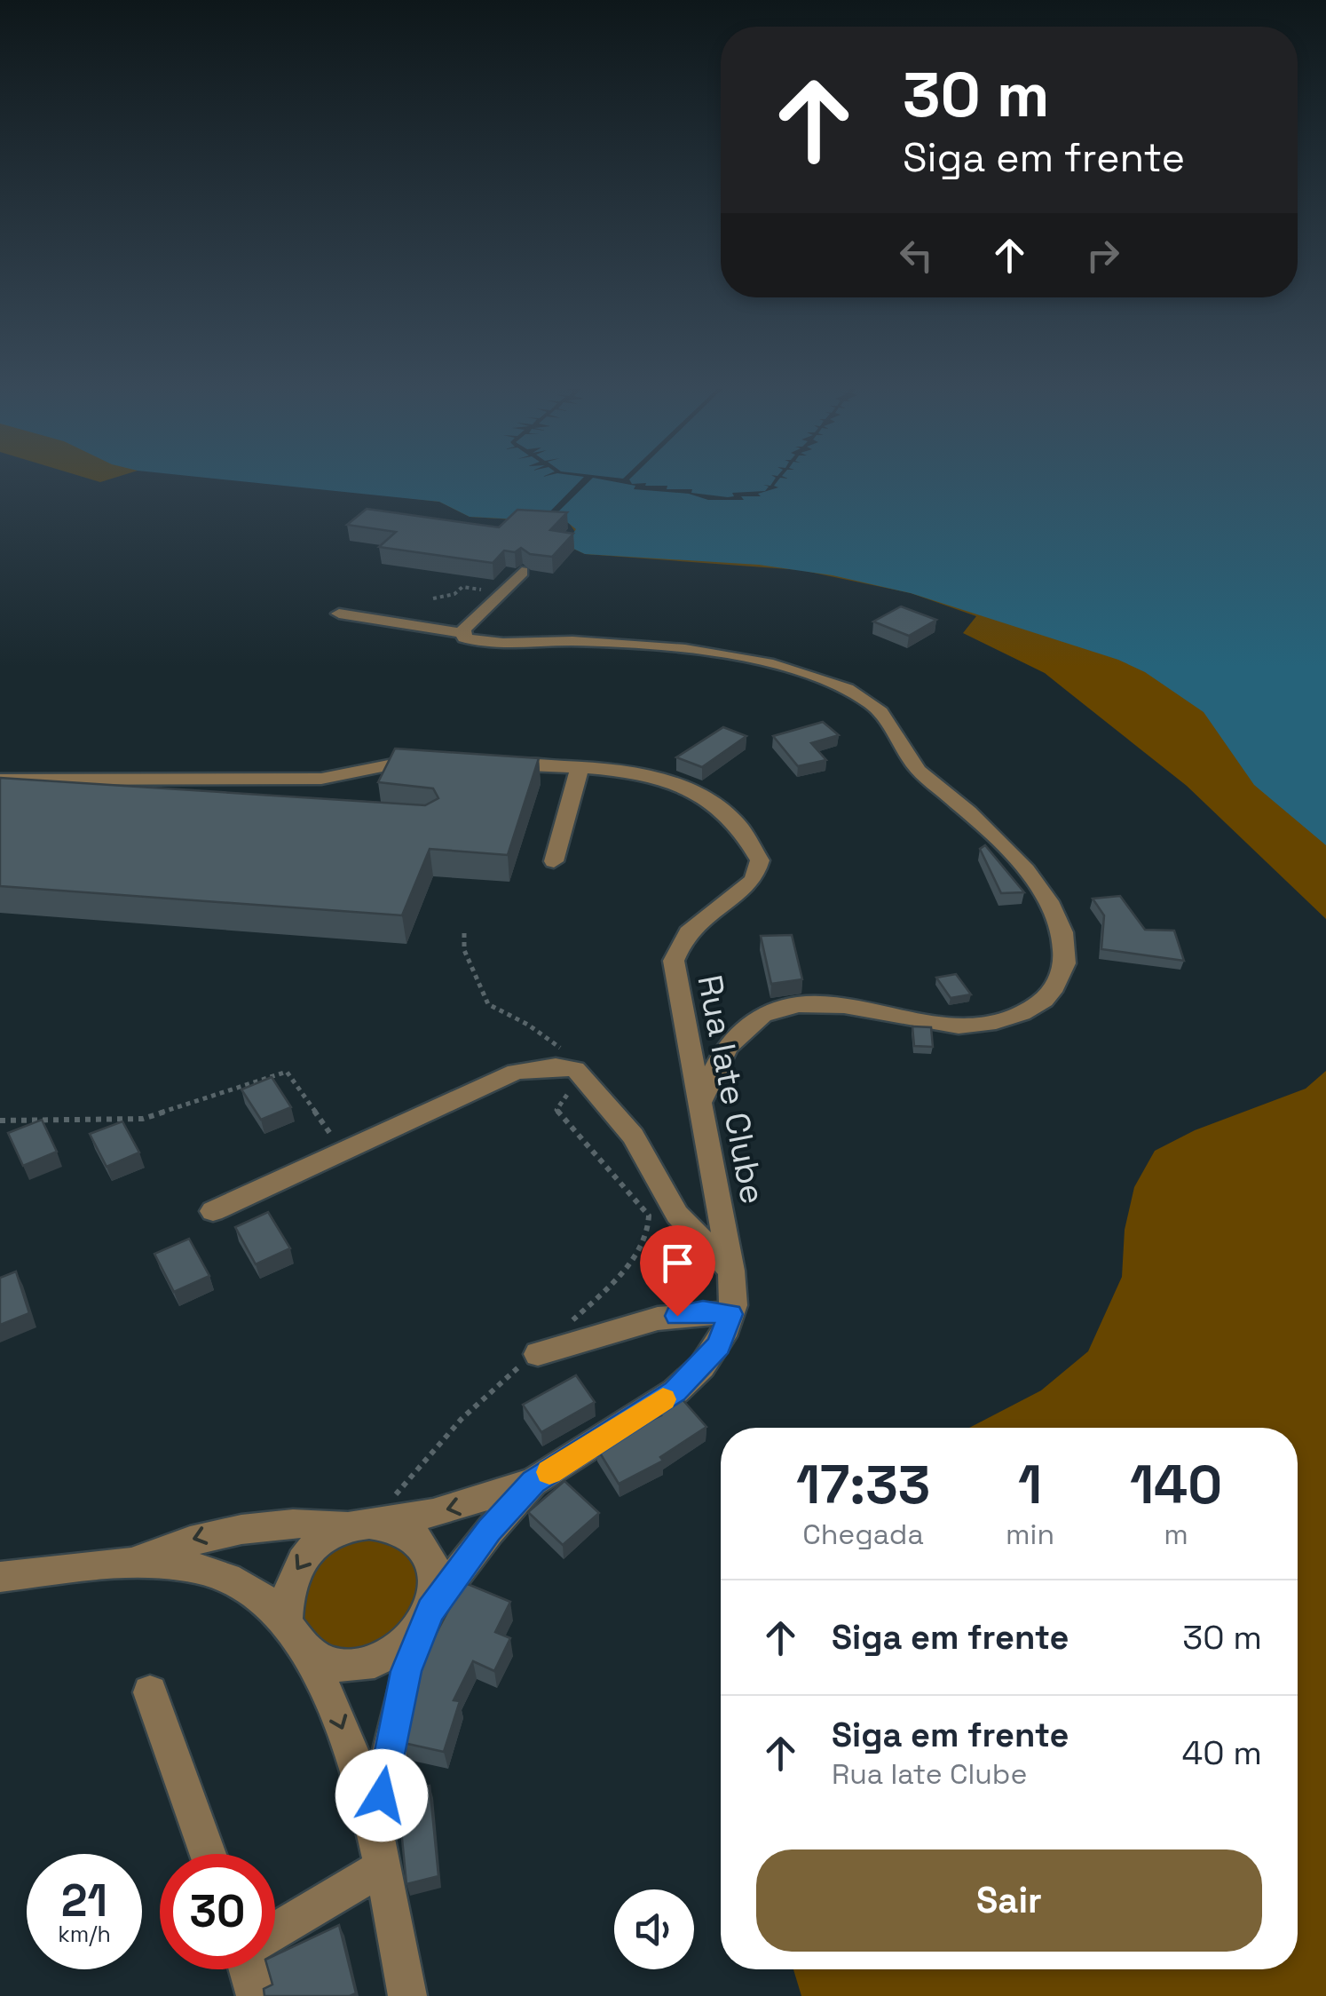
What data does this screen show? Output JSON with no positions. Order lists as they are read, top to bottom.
{
  "streets": {
    "street": ["Rua Iate Clube"]
  },
  "page": {
    "turn": ["30 m", "Siga em frente"],
    "eta": [
      "17:33",
      "Chegada",
      "1",
      "min",
      "140",
      "m"
    ],
    "list": [
      {
        "name": "Siga em frente",
        "value": "30 m"
      },
      {
        "name": "Siga em frente",
        "note": "Rua Iate Clube",
        "value": "40 m"
      }
    ],
    "buttons": "Sair",
    "speed": "21 km/h",
    "limit": "30"
  }
}
